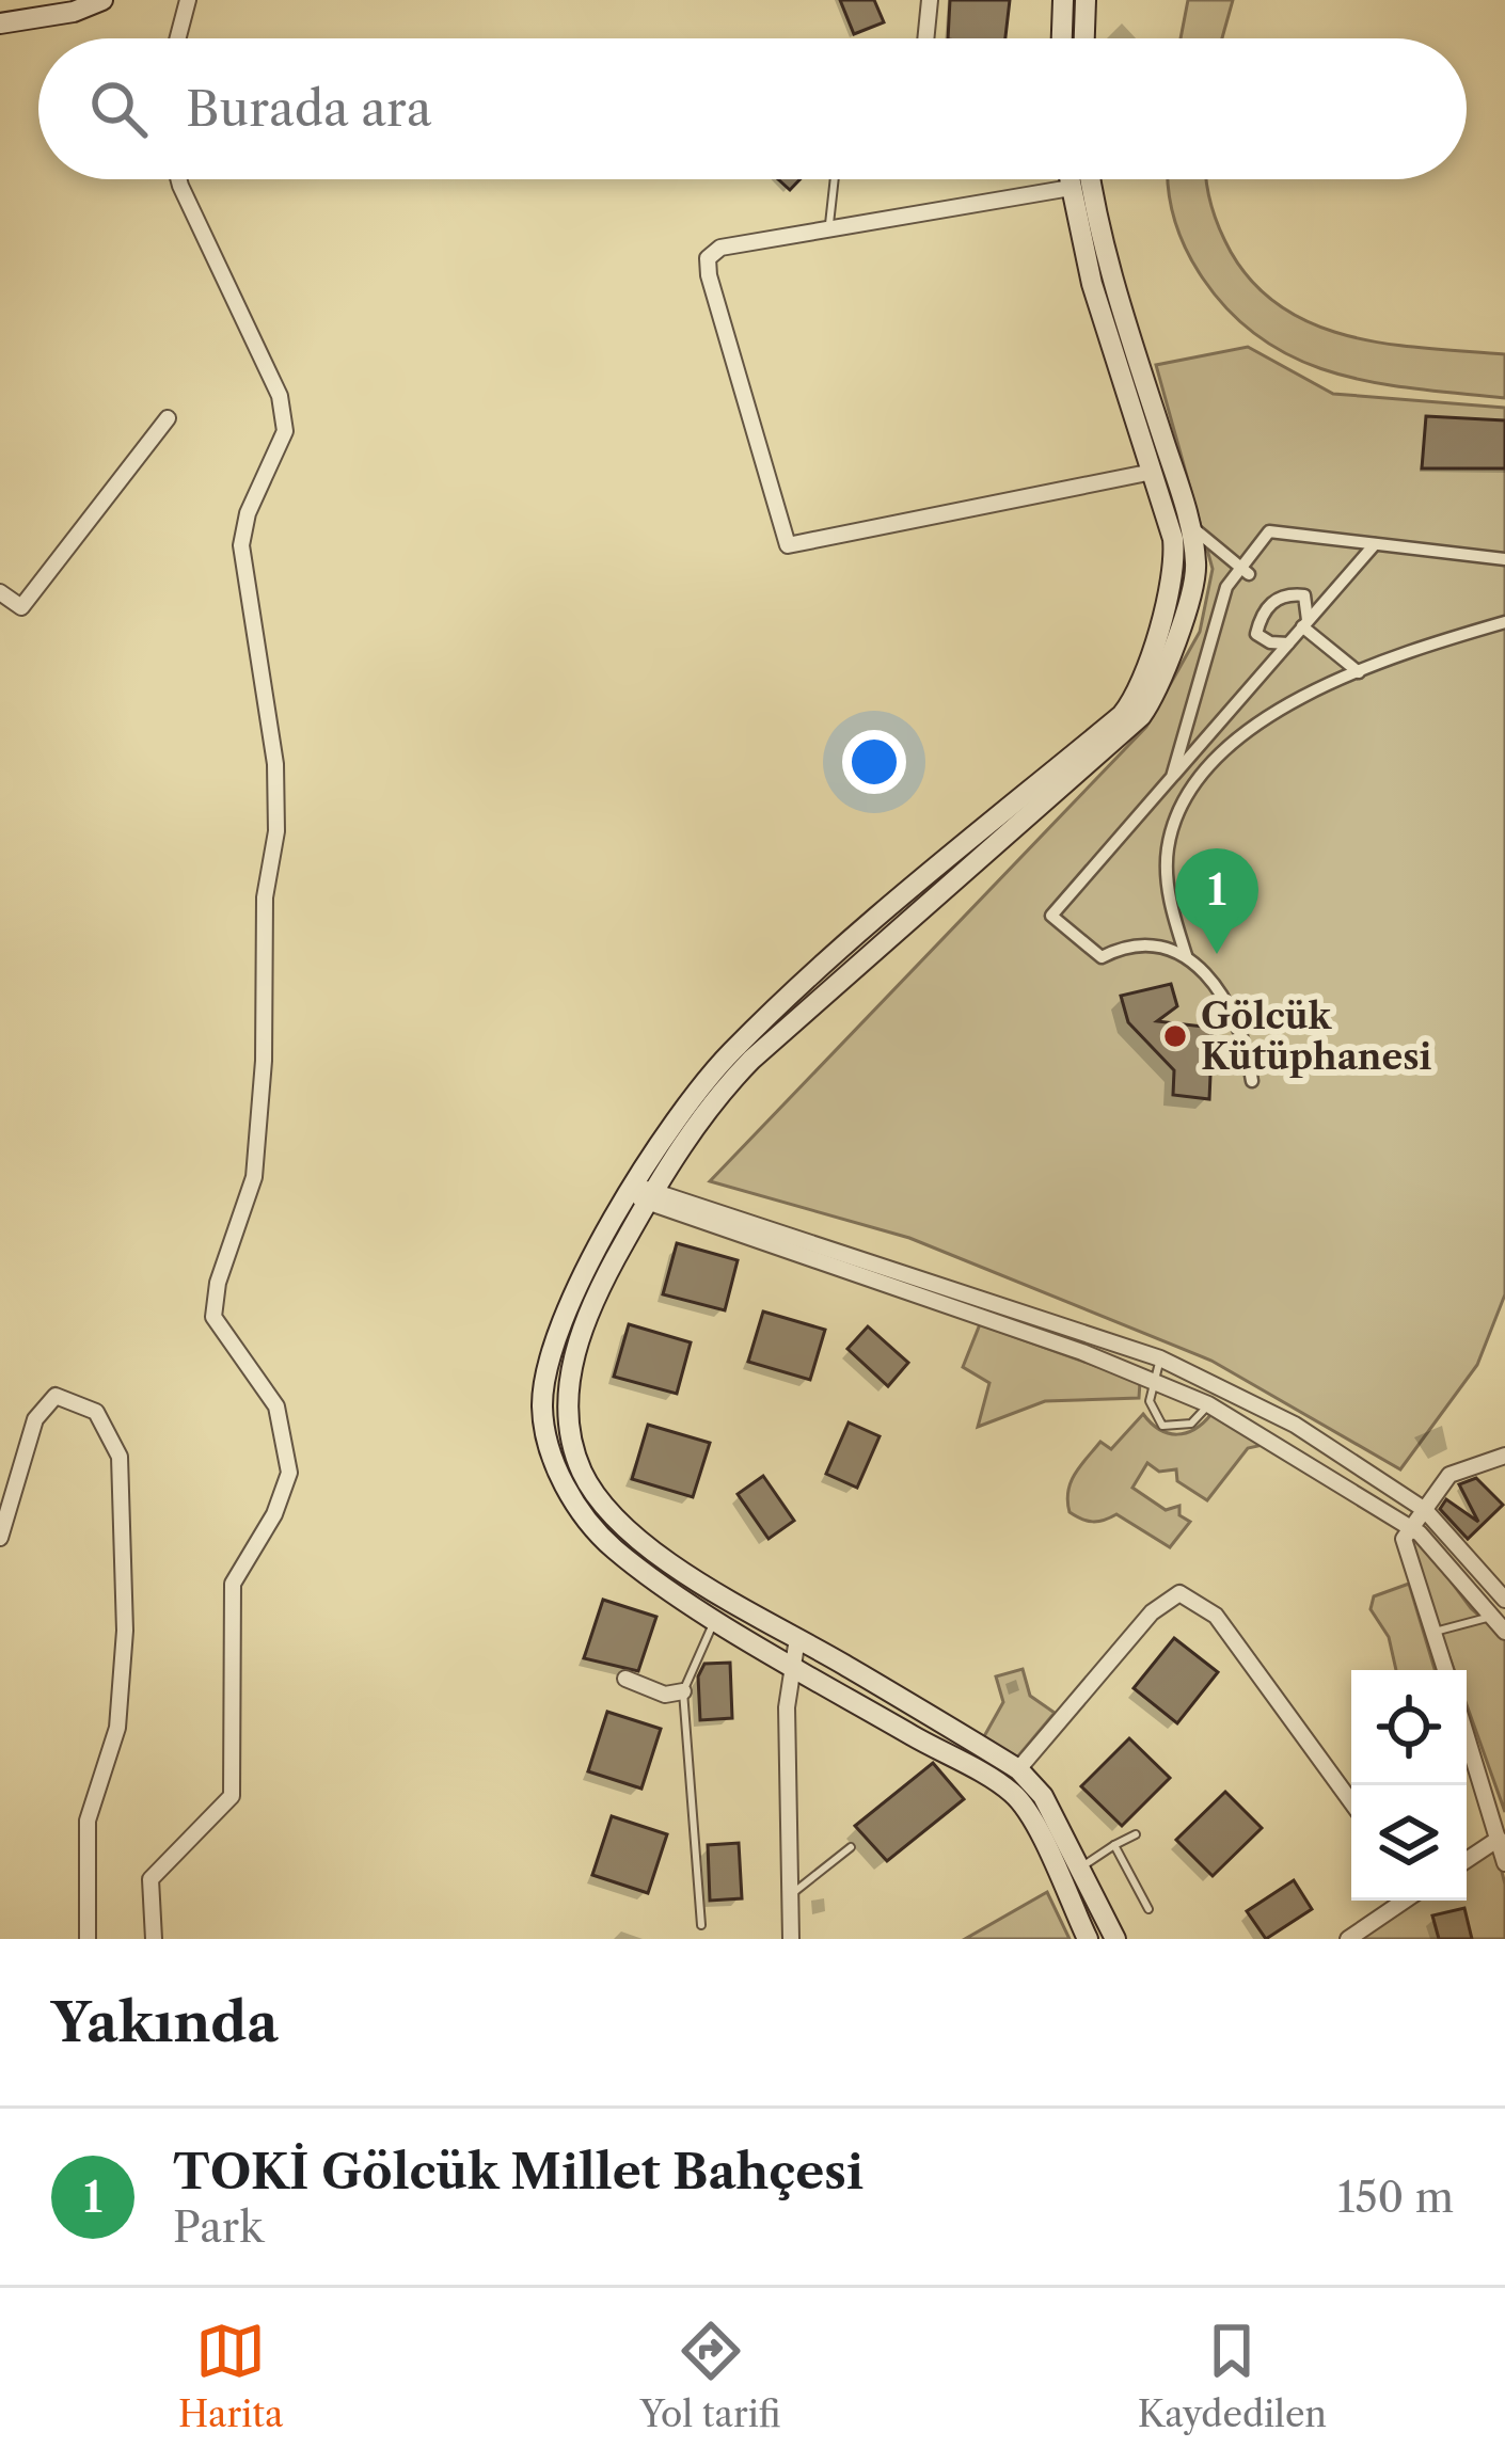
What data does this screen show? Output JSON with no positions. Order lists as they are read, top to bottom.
{
  "places": ["Gölcük Kütüphanesi"],
  "page": {
    "search": "Burada ara",
    "pins": "1",
    "heading": "Yakında",
    "list": [
      {
        "mark": "1",
        "name": "TOKİ Gölcük Millet Bahçesi",
        "note": "Park",
        "value": "150 m"
      }
    ],
    "nav": ["Harita", "Yol tarifi", "Kaydedilen"]
  }
}
